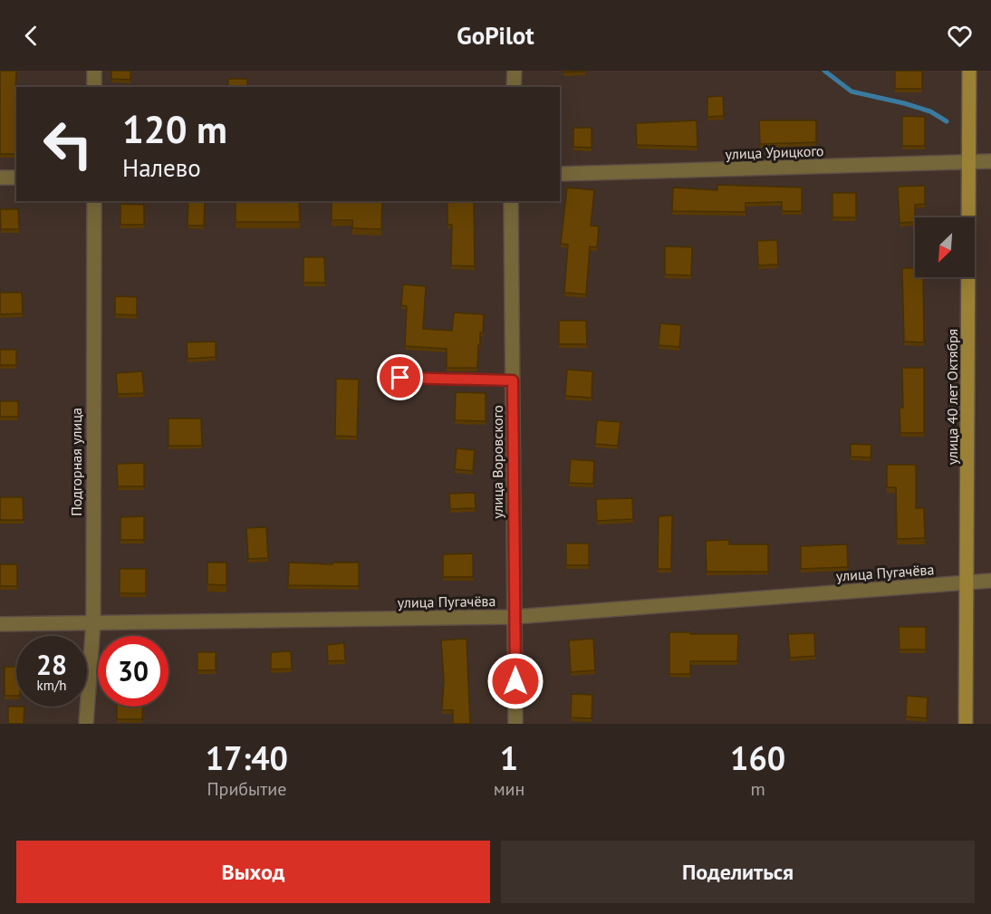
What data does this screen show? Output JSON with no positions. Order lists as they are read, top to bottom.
{
  "streets": {
    "street": [
      "улица Урицкого",
      "улица 40 лет Октября",
      "Подгорная улица",
      "улица Воровского",
      "улица Пугачёва"
    ]
  },
  "crossings": [
    ["улица Урицкого", "улица 40 лет Октября"],
    ["улица 40 лет Октября", "улица Пугачёва"],
    ["Подгорная улица", "улица Пугачёва"],
    ["улица Воровского", "улица Пугачёва"]
  ],
  "north": "bottom left",
  "page": {
    "header": "GoPilot",
    "turn": ["120 m", "Налево"],
    "speed": "28 km/h",
    "limit": "30",
    "eta": [
      "17:40",
      "Прибытие",
      "1",
      "мин",
      "160",
      "m"
    ],
    "buttons": ["Выход", "Поделиться"]
  }
}
